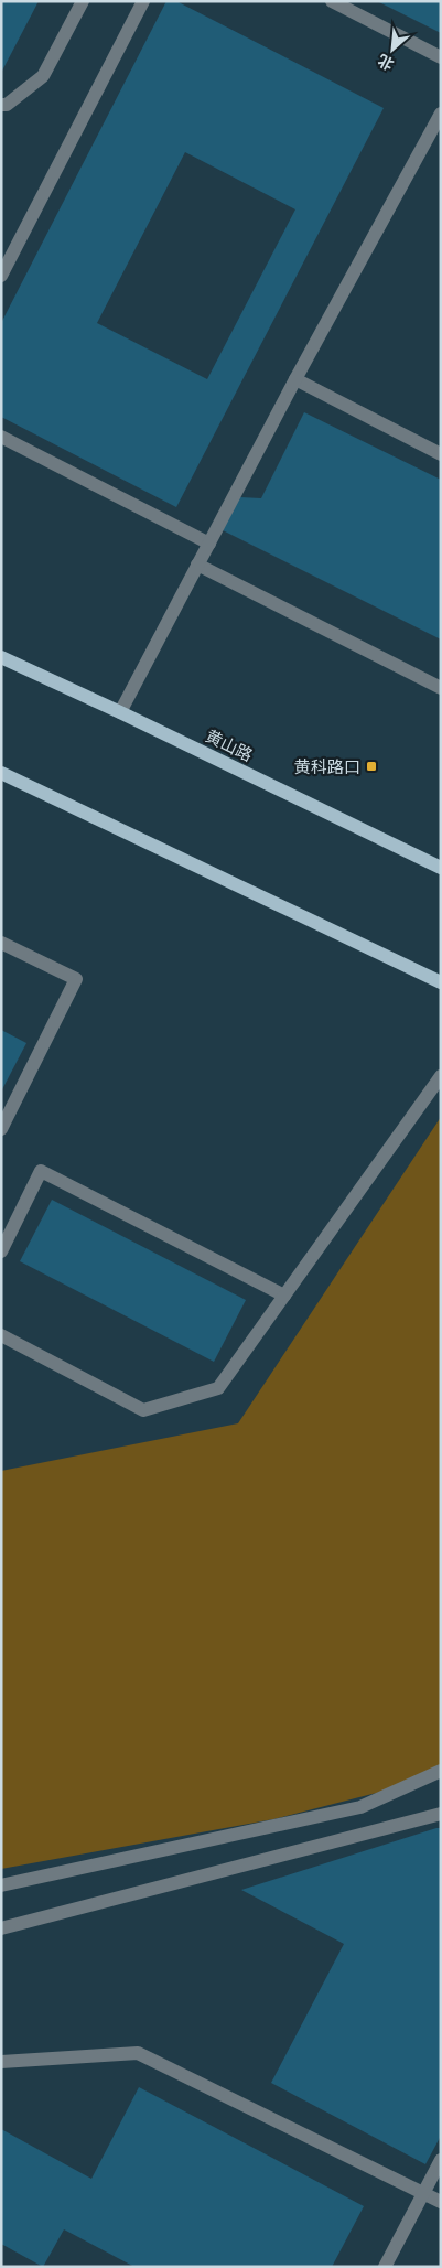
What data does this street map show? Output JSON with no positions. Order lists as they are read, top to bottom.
{
  "streets": {
    "main road": ["黄山路"]
  },
  "places": {
    "transit": ["黄科路口"]
  },
  "north": "bottom left"
}
